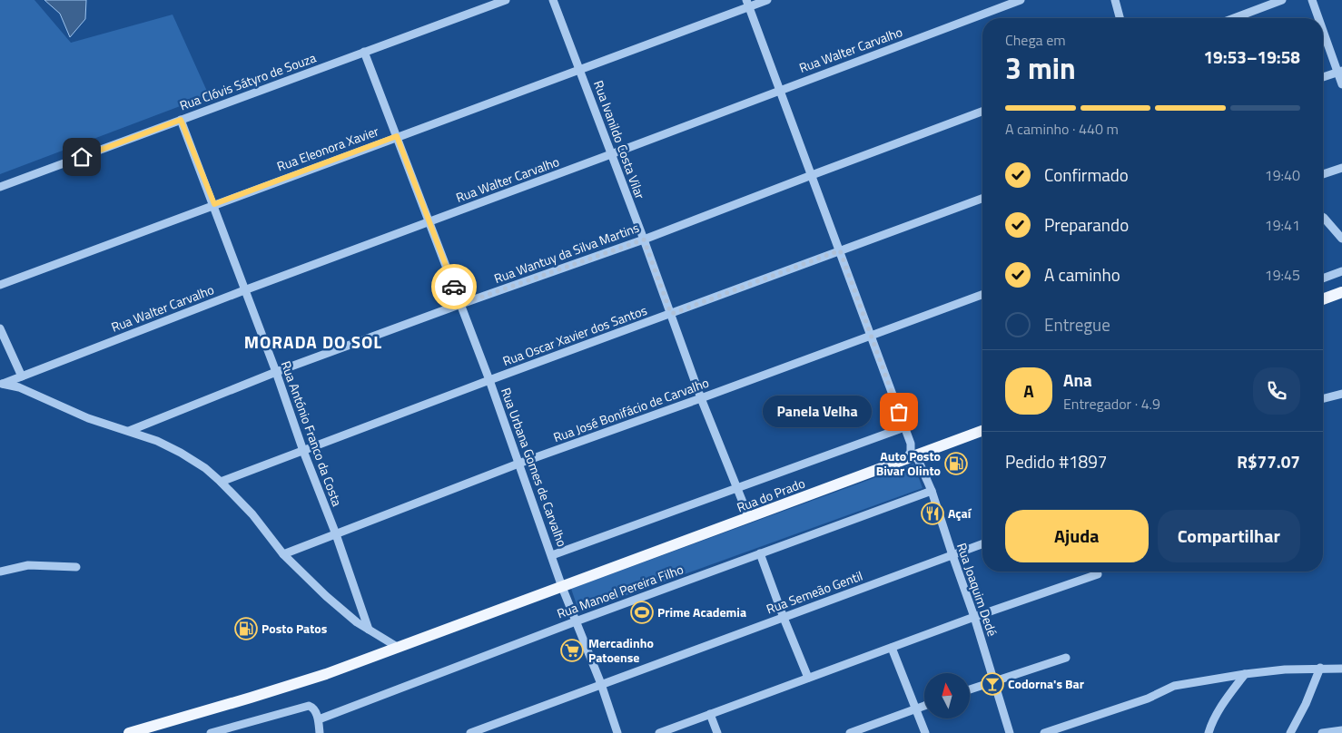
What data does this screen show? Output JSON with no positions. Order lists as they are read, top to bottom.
{
  "streets": {
    "main road": ["Rua do Prado"],
    "street": [
      "Rua Walter Carvalho",
      "Rua Clóvis Sátyro de Souza",
      "Rua Ivanildo Costa Vilar",
      "Rua Eleonora Xavier",
      "Rua Wantuy da Silva Martins",
      "Rua Oscar Xavier dos Santos",
      "Rua José Bonifácio de Carvalho",
      "Rua António Franco da Costa",
      "Rua Urbana Gomes de Carvalho",
      "Rua Joaquim Dedé",
      "Rua Manoel Pereira Filho",
      "Rua Semeão Gentil"
    ]
  },
  "crossings": [
    ["Rua Walter Carvalho", "Rua Ivanildo Costa Vilar"],
    ["Rua Walter Carvalho", "Rua António Franco da Costa"],
    ["Rua Walter Carvalho", "Rua Urbana Gomes de Carvalho"],
    ["Rua Clóvis Sátyro de Souza", "Rua António Franco da Costa"],
    ["Rua Clóvis Sátyro de Souza", "Rua Urbana Gomes de Carvalho"],
    ["Rua Ivanildo Costa Vilar", "Rua Eleonora Xavier"],
    ["Rua Ivanildo Costa Vilar", "Rua Wantuy da Silva Martins"],
    ["Rua Ivanildo Costa Vilar", "Rua Oscar Xavier dos Santos"],
    ["Rua Ivanildo Costa Vilar", "Rua José Bonifácio de Carvalho"],
    ["Rua Ivanildo Costa Vilar", "Rua do Prado"],
    ["Rua Eleonora Xavier", "Rua António Franco da Costa"],
    ["Rua Eleonora Xavier", "Rua Urbana Gomes de Carvalho"],
    ["Rua Wantuy da Silva Martins", "Rua António Franco da Costa"],
    ["Rua Wantuy da Silva Martins", "Rua Urbana Gomes de Carvalho"],
    ["Rua Oscar Xavier dos Santos", "Rua António Franco da Costa"],
    ["Rua Oscar Xavier dos Santos", "Rua Urbana Gomes de Carvalho"],
    ["Rua José Bonifácio de Carvalho", "Rua António Franco da Costa"],
    ["Rua José Bonifácio de Carvalho", "Rua Urbana Gomes de Carvalho"],
    ["Rua Urbana Gomes de Carvalho", "Rua do Prado"],
    ["Rua Urbana Gomes de Carvalho", "Rua Manoel Pereira Filho"],
    ["Rua Urbana Gomes de Carvalho", "Rua Semeão Gentil"],
    ["Rua do Prado", "Rua Joaquim Dedé"],
    ["Rua Joaquim Dedé", "Rua Manoel Pereira Filho"],
    ["Rua Joaquim Dedé", "Rua Semeão Gentil"]
  ],
  "districts": ["MORADA DO SOL"],
  "places": {
    "other": ["Panela Velha"],
    "fuel station": ["Auto Posto Bivar Olinto", "Posto Patos"],
    "restaurant": ["Açaí"],
    "sports": ["Prime Academia"],
    "supermarket": ["Mercadinho Patoense"],
    "bar": ["Codorna's Bar"]
  },
  "north": "top",
  "page": {
    "heading": ["3 min", "Chega em", "19:53–19:58"],
    "panel": [
      "Ana",
      "Entregador · 4.9",
      "Pedido #1897",
      "R$77.07"
    ],
    "bar": "A caminho · 440 m",
    "list": [
      ["Confirmado", "19:40"],
      ["Preparando", "19:41"],
      ["A caminho", "19:45"],
      "Entregue"
    ],
    "round": "A",
    "bubble": "Panela Velha",
    "buttons": ["Ajuda", "Compartilhar"]
  }
}
